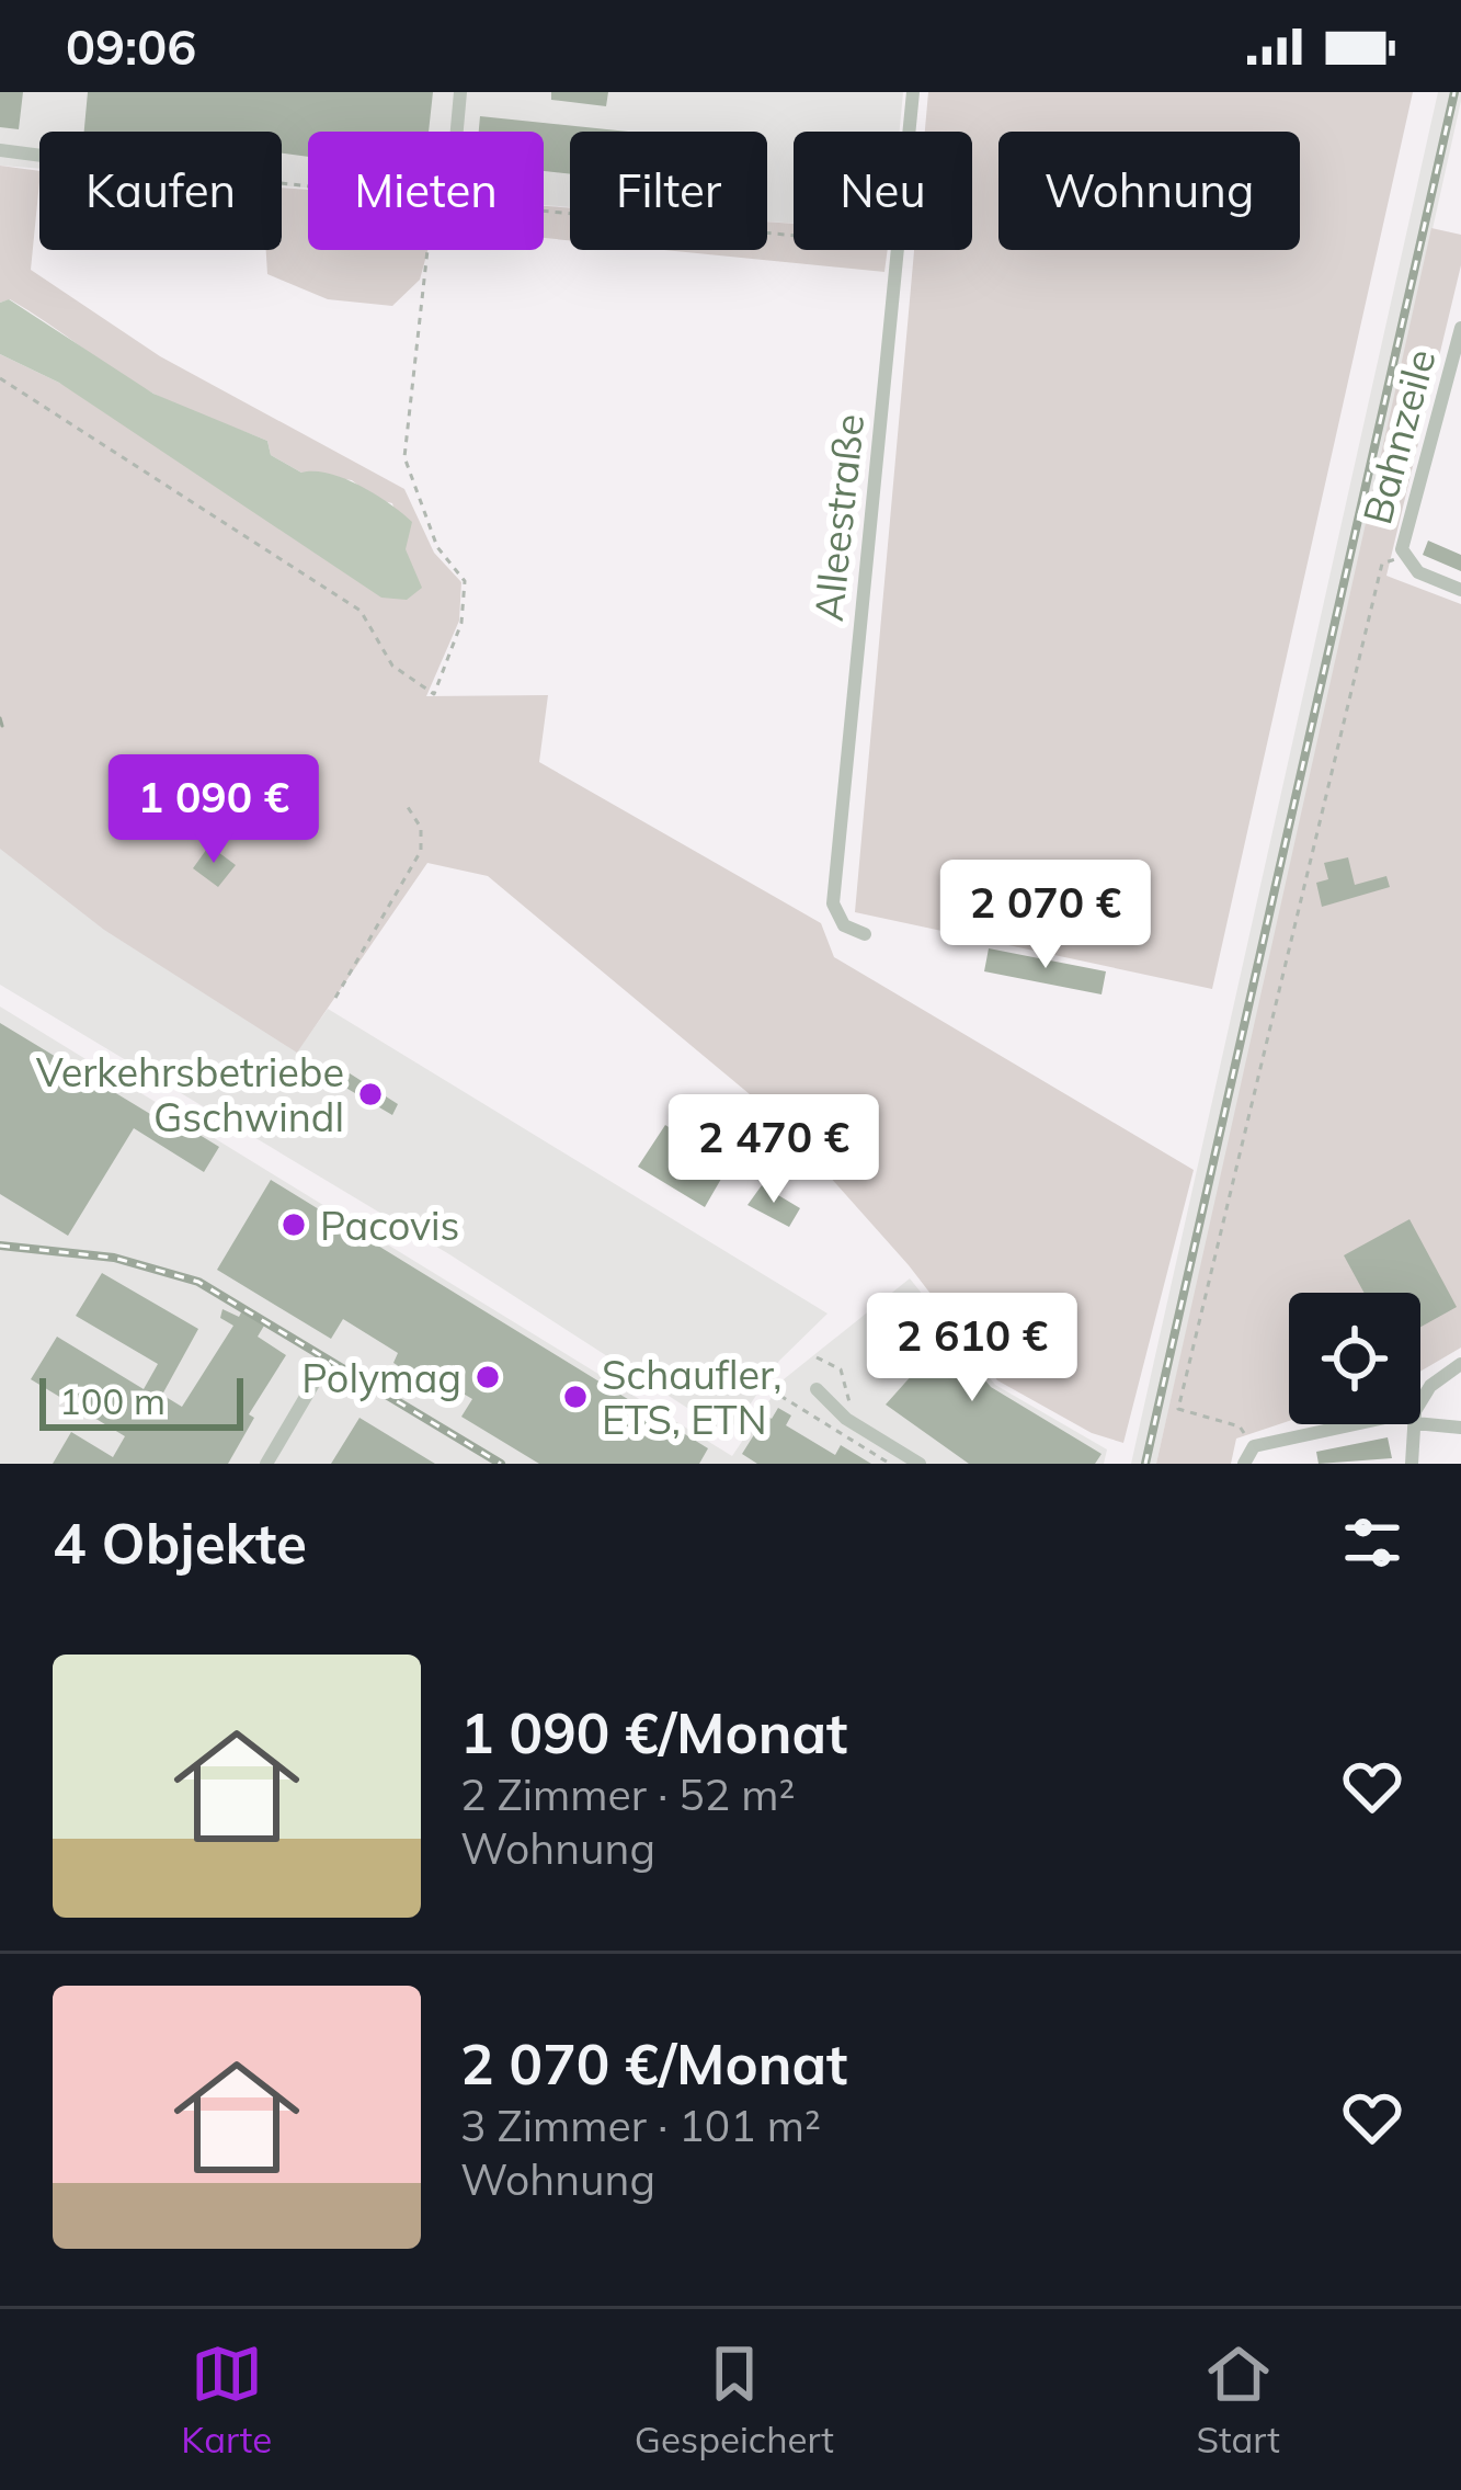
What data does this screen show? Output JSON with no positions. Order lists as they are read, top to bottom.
{
  "streets": {
    "street": ["Bahnzeile", "Alleestraße"]
  },
  "places": [
    "Verkehrsbetriebe Gschwindl",
    "Pacovis",
    "Polymag",
    "Schaufler, ETS, ETN"
  ],
  "scale_bar": "100 m",
  "page": {
    "status": "09:06",
    "chip": [
      "Kaufen",
      "Mieten",
      "Filter",
      "Neu",
      "Wohnung"
    ],
    "price": [
      "1 090 €",
      "2 070 €",
      "2 470 €",
      "2 610 €"
    ],
    "scale": "100 m",
    "heading": "4 Objekte",
    "list": [
      {
        "name": "1 090 €/Monat",
        "note": "2 Zimmer · 52 m² · Wohnung"
      },
      {
        "name": "2 070 €/Monat",
        "note": "3 Zimmer · 101 m² · Wohnung"
      }
    ],
    "tabs": ["Karte", "Gespeichert", "Start"]
  }
}
